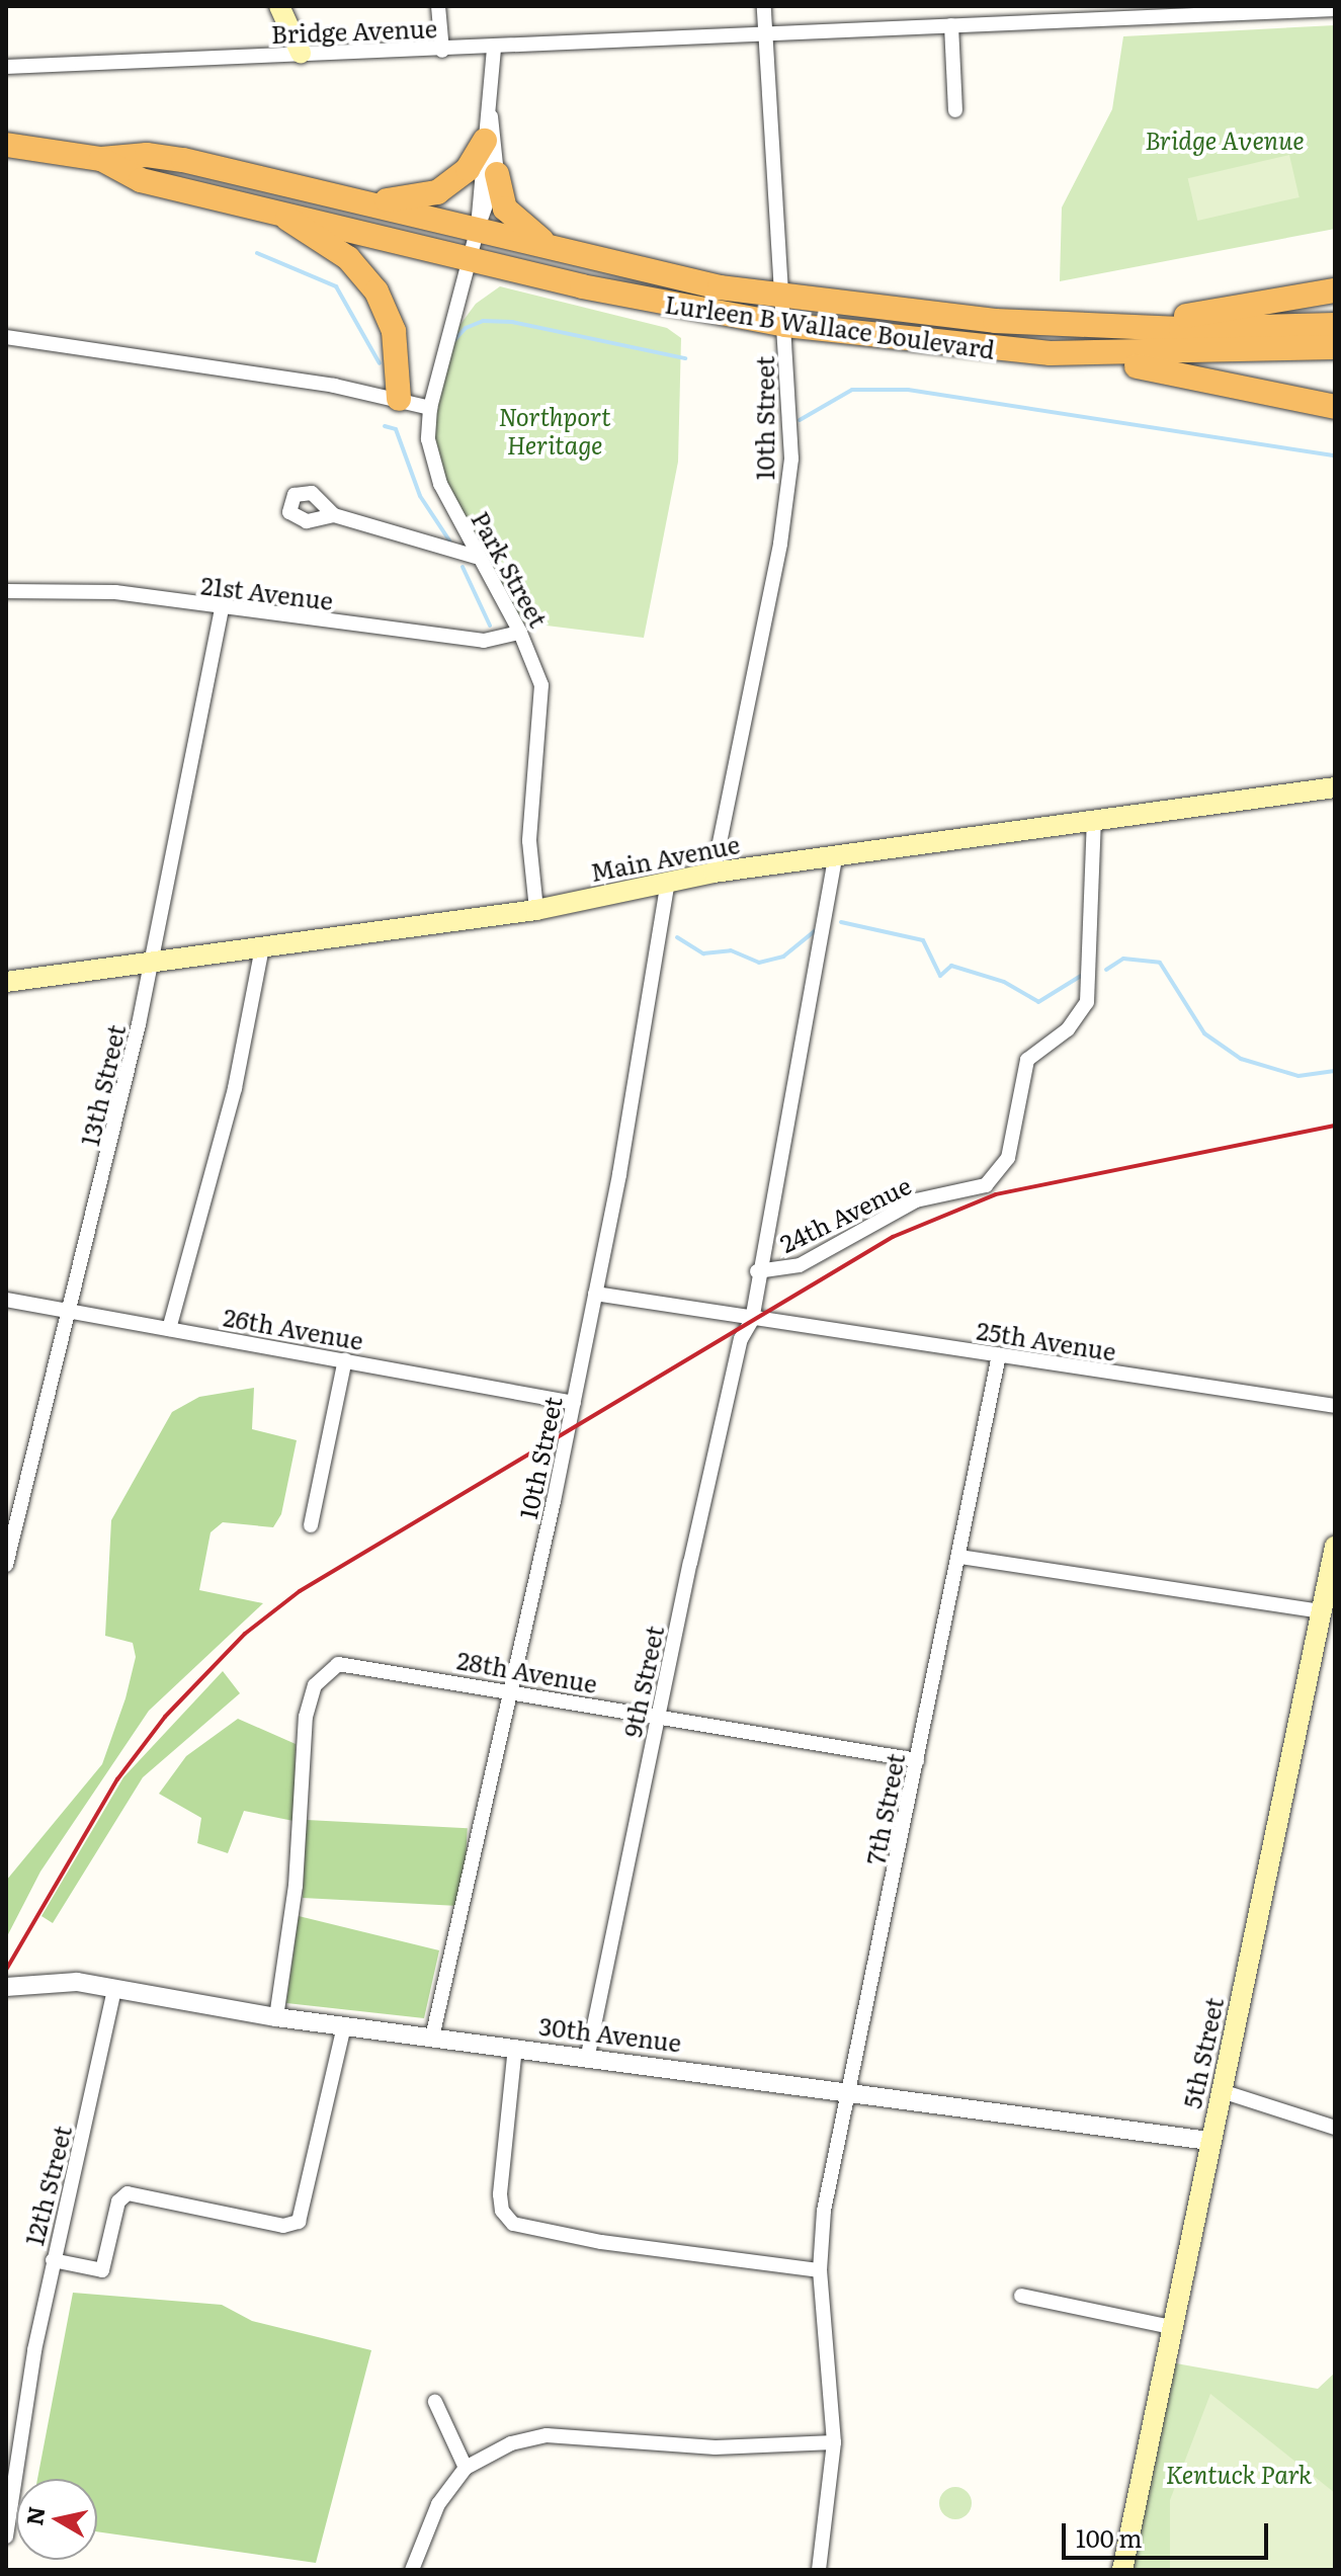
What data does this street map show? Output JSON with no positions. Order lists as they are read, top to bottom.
{
  "streets": {
    "highway": ["Lurleen B Wallace Boulevard"],
    "main road": ["Main Avenue", "5th Street"],
    "street": [
      "Bridge Avenue",
      "10th Street",
      "Park Street",
      "21st Avenue",
      "13th Street",
      "24th Avenue",
      "26th Avenue",
      "25th Avenue",
      "28th Avenue",
      "9th Street",
      "7th Street",
      "30th Avenue",
      "12th Street"
    ]
  },
  "crossings": [
    ["Bridge Avenue", "10th Street"],
    ["Lurleen B Wallace Boulevard", "10th Street"],
    ["Lurleen B Wallace Boulevard", "Park Street"],
    ["10th Street", "Main Avenue"],
    ["10th Street", "26th Avenue"],
    ["10th Street", "25th Avenue"],
    ["10th Street", "28th Avenue"],
    ["10th Street", "30th Avenue"],
    ["Park Street", "21st Avenue"],
    ["Park Street", "Main Avenue"],
    ["21st Avenue", "13th Street"],
    ["Main Avenue", "13th Street"],
    ["Main Avenue", "24th Avenue"],
    ["13th Street", "26th Avenue"],
    ["25th Avenue", "9th Street"],
    ["25th Avenue", "7th Street"],
    ["28th Avenue", "9th Street"],
    ["28th Avenue", "7th Street"],
    ["28th Avenue", "30th Avenue"],
    ["9th Street", "30th Avenue"],
    ["7th Street", "30th Avenue"],
    ["30th Avenue", "5th Street"],
    ["30th Avenue", "12th Street"]
  ],
  "parks": ["Bridge Avenue", "Northport Heritage", "Kentuck Park"],
  "scale_bar": "100 m",
  "north": "left"
}
